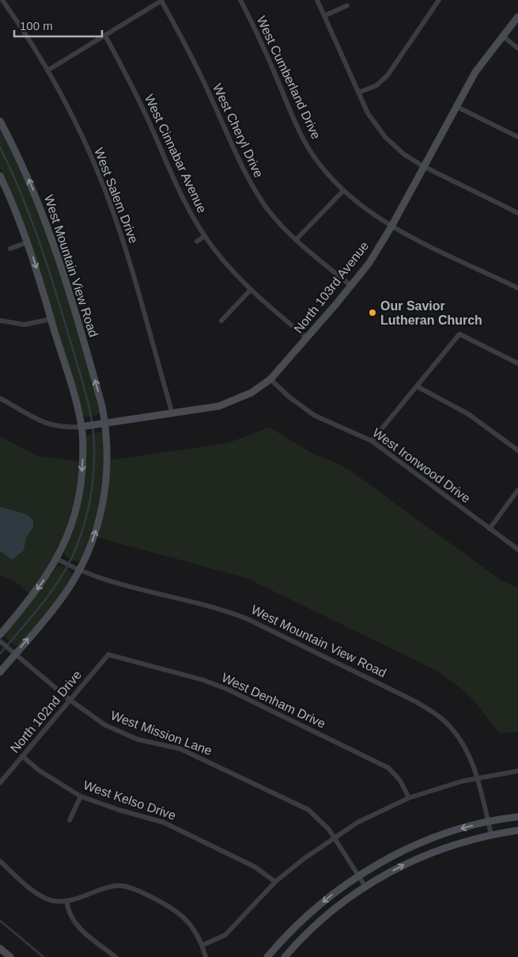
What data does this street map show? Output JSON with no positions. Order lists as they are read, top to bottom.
{
  "streets": {
    "street": [
      "West Cumberland Drive",
      "West Cheryl Drive",
      "West Cinnabar Avenue",
      "West Salem Drive",
      "West Mountain View Road",
      "North 103rd Avenue",
      "West Ironwood Drive",
      "West Denham Drive",
      "North 102nd Drive",
      "West Mission Lane",
      "West Kelso Drive"
    ]
  },
  "crossings": [
    ["West Cumberland Drive", "North 103rd Avenue"],
    ["West Cheryl Drive", "North 103rd Avenue"],
    ["West Cinnabar Avenue", "North 103rd Avenue"],
    ["West Salem Drive", "North 103rd Avenue"],
    ["West Mountain View Road", "North 103rd Avenue"],
    ["North 103rd Avenue", "West Ironwood Drive"],
    ["West Denham Drive", "North 102nd Drive"],
    ["North 102nd Drive", "West Mission Lane"],
    ["North 102nd Drive", "West Kelso Drive"]
  ],
  "places": ["Our Savior Lutheran Church"],
  "scale_bar": "100 m"
}
